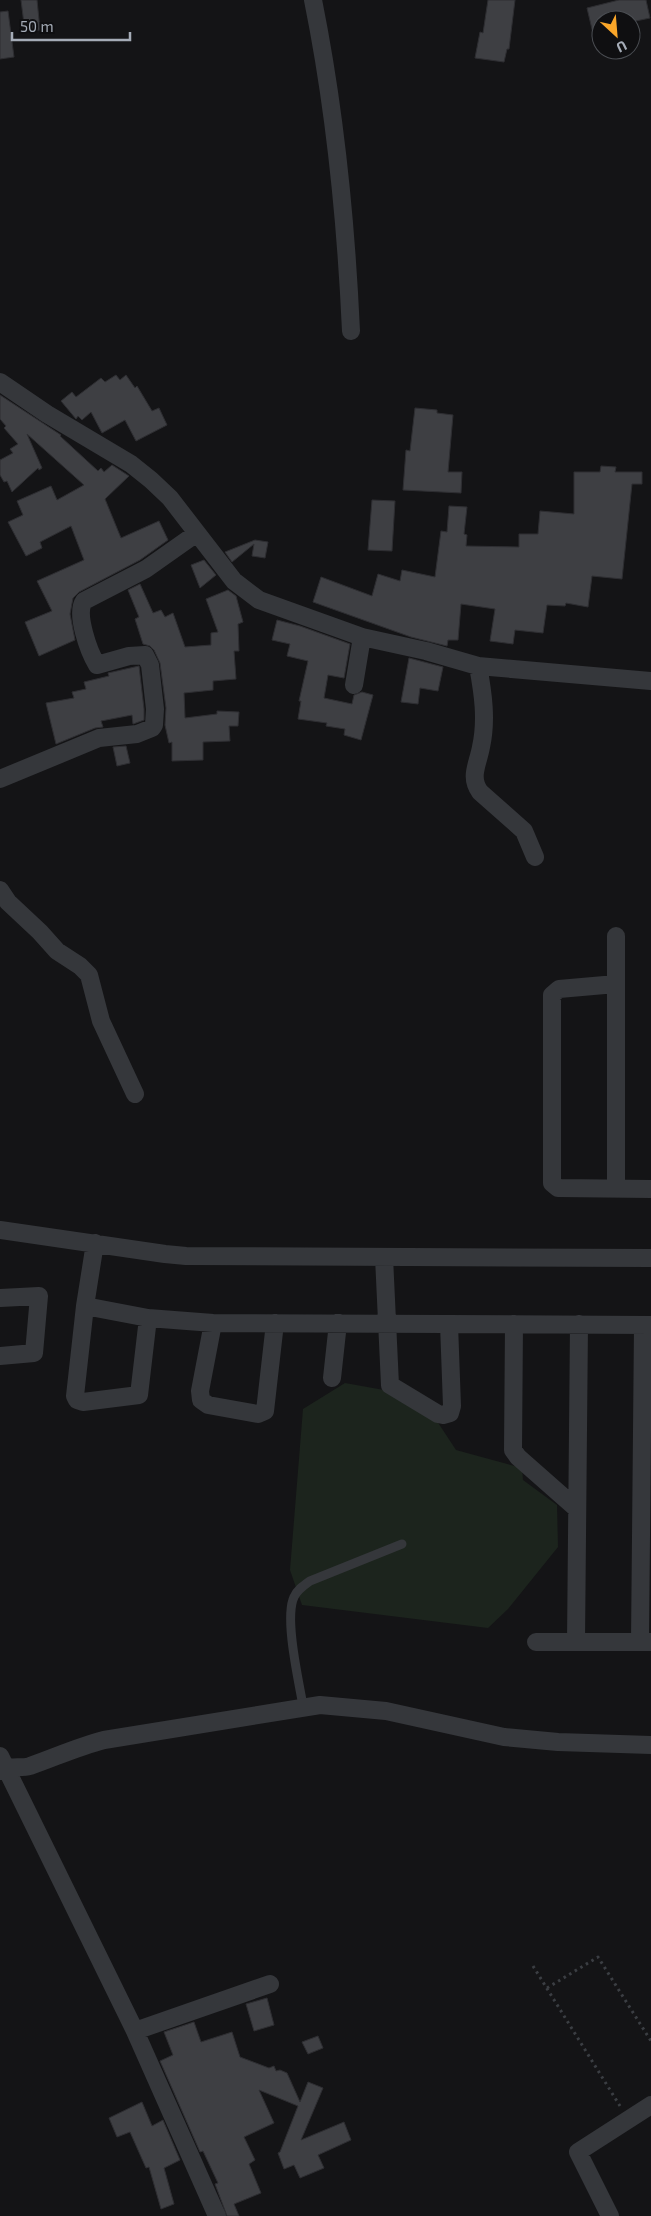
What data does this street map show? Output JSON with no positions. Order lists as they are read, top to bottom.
{
  "scale_bar": "50 m",
  "north": "bottom right"
}
